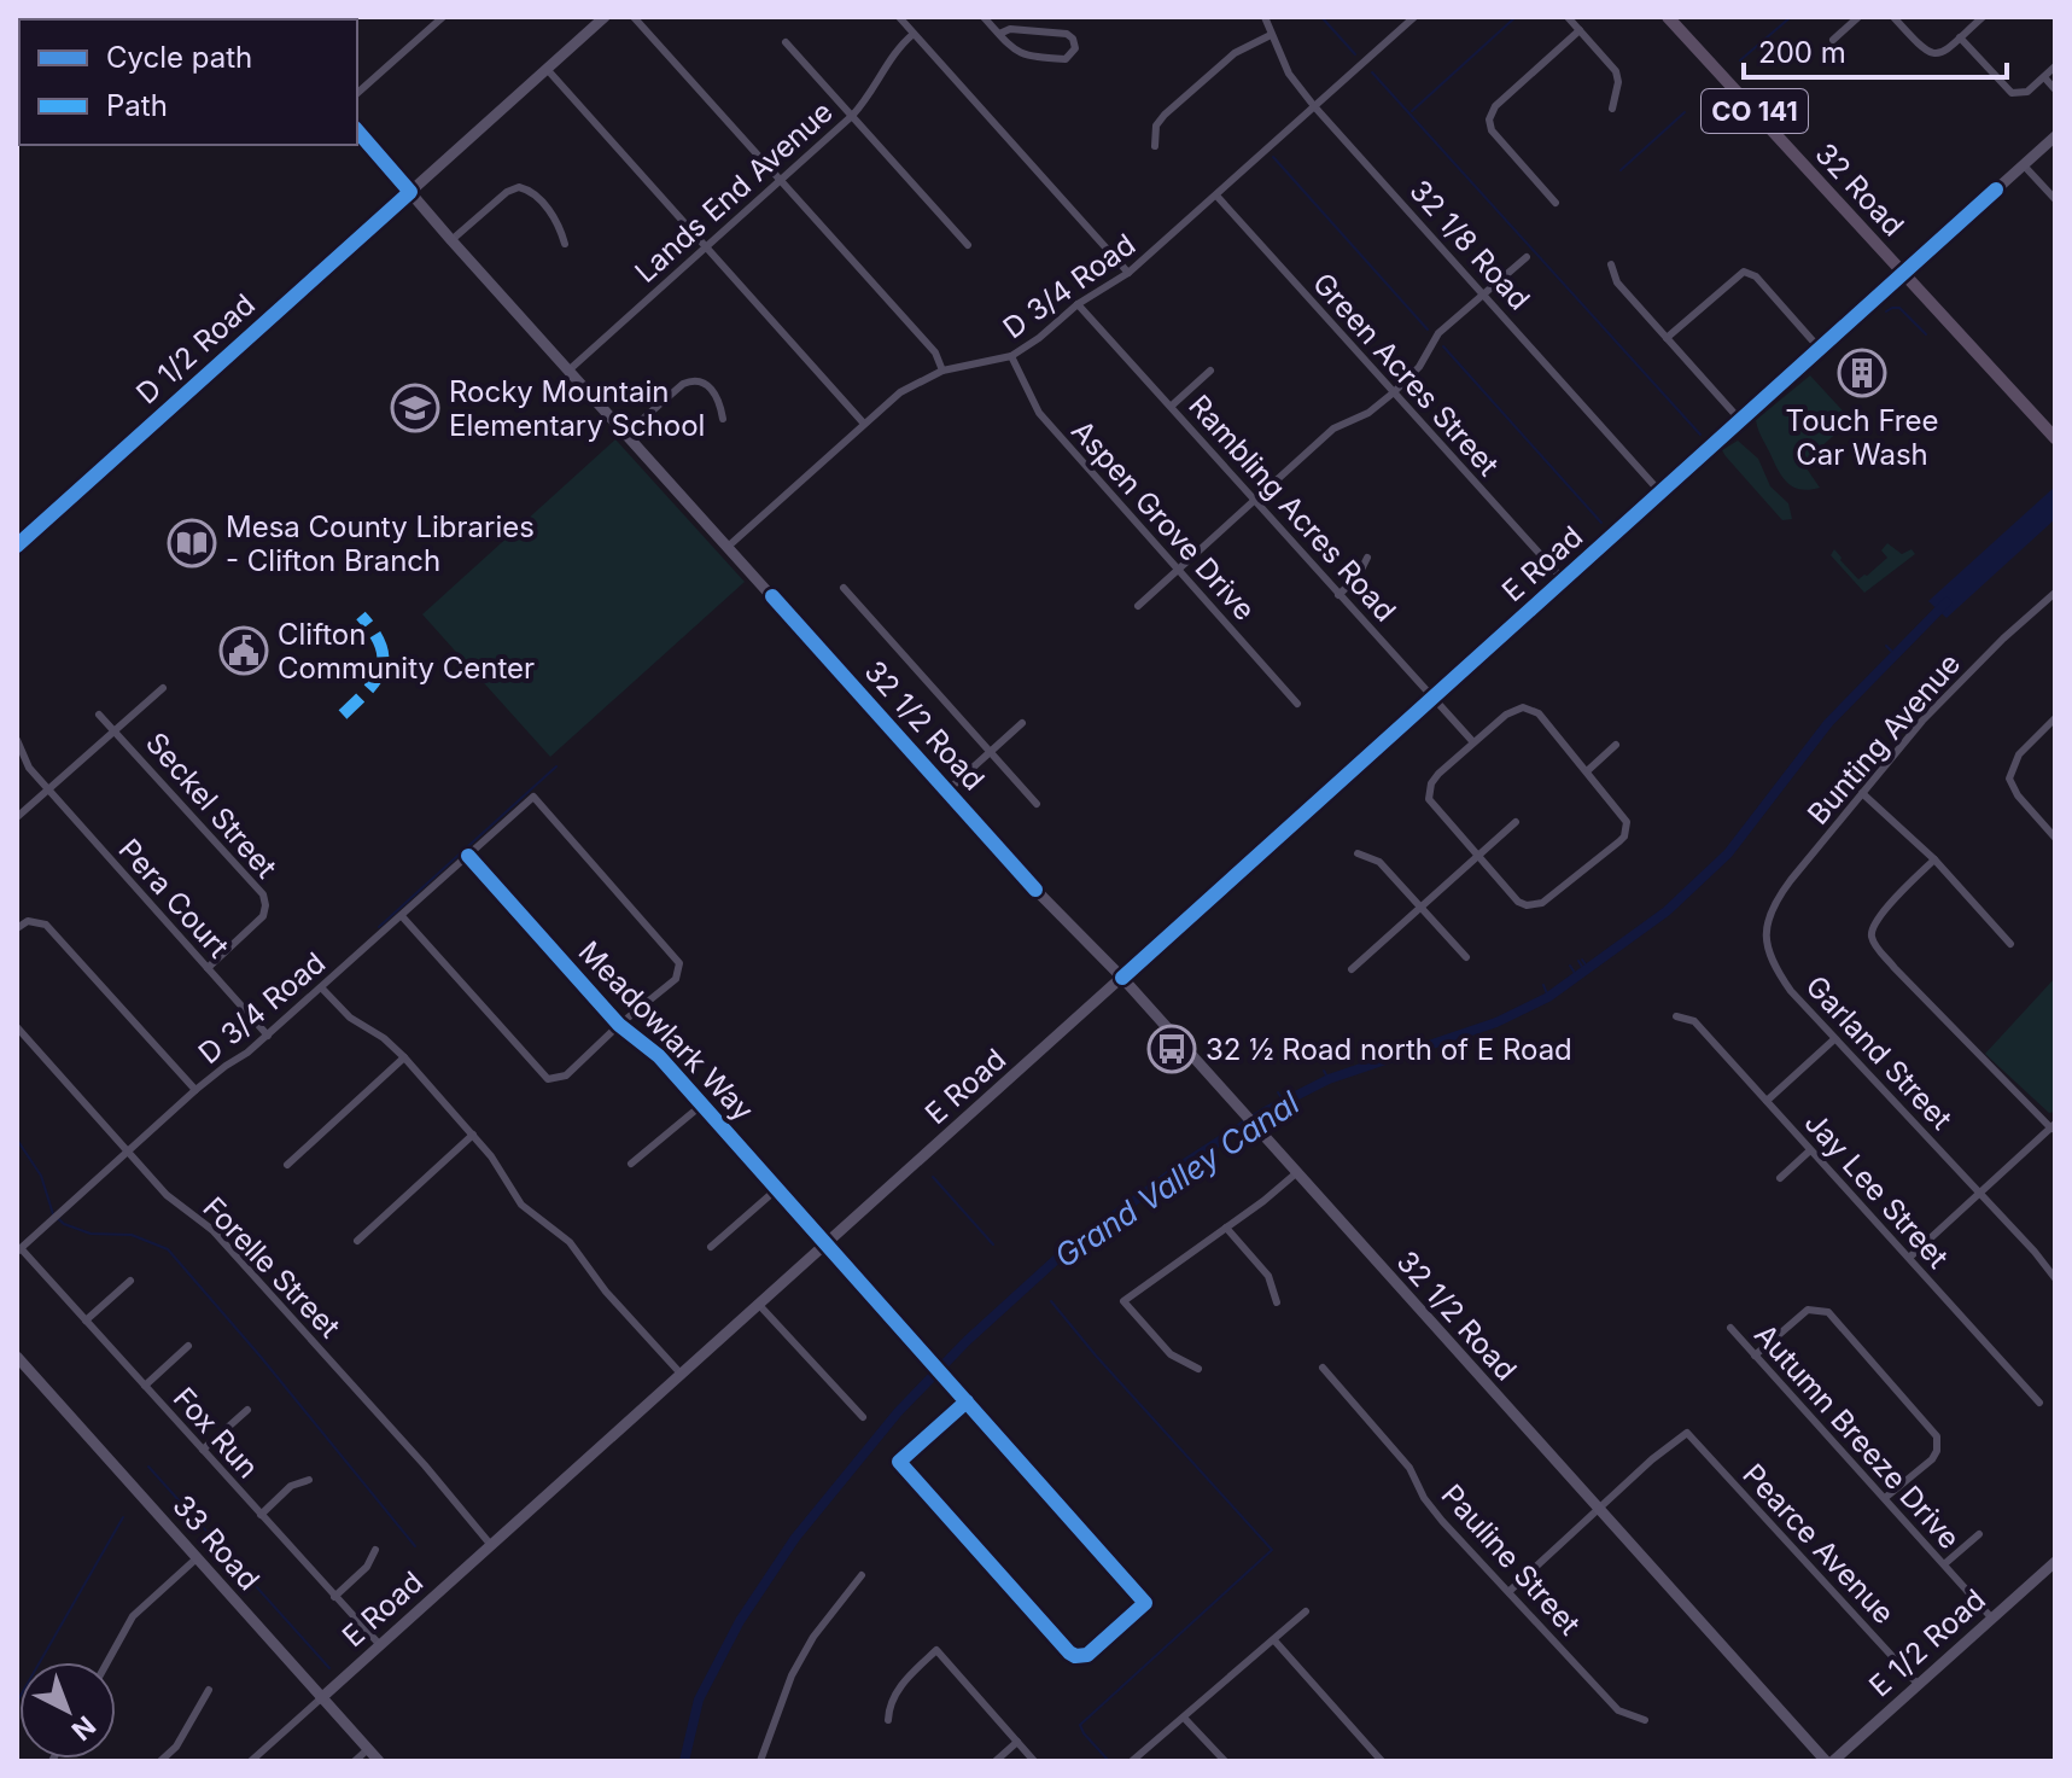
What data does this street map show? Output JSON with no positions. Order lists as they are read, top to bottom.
{
  "streets": {
    "main road": ["CO 141", "32 Road"],
    "street": [
      "Lands End Avenue",
      "32 1/8 Road",
      "D 3/4 Road",
      "D 1/2 Road",
      "Green Acres Street",
      "Rambling Acres Road",
      "Aspen Grove Drive",
      "E Road",
      "32 1/2 Road",
      "Bunting Avenue",
      "Seckel Street",
      "Pera Court",
      "Meadowlark Way",
      "Garland Street",
      "Jay Lee Street",
      "Forelle Street",
      "Fox Run",
      "Autumn Breeze Drive",
      "33 Road",
      "Pearce Avenue",
      "Pauline Street",
      "E 1/2 Road"
    ]
  },
  "crossings": [
    ["32 Road", "E Road"],
    ["Lands End Avenue", "32 1/2 Road"],
    ["32 1/8 Road", "D 3/4 Road"],
    ["32 1/8 Road", "E Road"],
    ["D 3/4 Road", "Green Acres Street"],
    ["D 3/4 Road", "Rambling Acres Road"],
    ["D 3/4 Road", "Aspen Grove Drive"],
    ["D 3/4 Road", "32 1/2 Road"],
    ["D 3/4 Road", "Pera Court"],
    ["D 3/4 Road", "Meadowlark Way"],
    ["D 3/4 Road", "Forelle Street"],
    ["D 3/4 Road", "Fox Run"],
    ["D 1/2 Road", "32 1/2 Road"],
    ["Green Acres Street", "E Road"],
    ["Rambling Acres Road", "E Road"],
    ["E Road", "32 1/2 Road"],
    ["E Road", "Meadowlark Way"],
    ["E Road", "Forelle Street"],
    ["E Road", "Fox Run"],
    ["E Road", "33 Road"],
    ["32 1/2 Road", "Pearce Avenue"],
    ["Bunting Avenue", "Garland Street"],
    ["Seckel Street", "Pera Court"],
    ["Autumn Breeze Drive", "E 1/2 Road"],
    ["Pearce Avenue", "E 1/2 Road"]
  ],
  "water": ["Grand Valley Canal"],
  "places": {
    "building": ["Touch Free Car Wash"],
    "school or university": ["Rocky Mountain Elementary School"],
    "library": ["Mesa County Libraries - Clifton Branch"],
    "public building": ["Clifton Community Center"],
    "bus stop": ["32 ½ Road north of E Road"]
  },
  "legend": ["Cycle path", "Path"],
  "scale_bar": "200 m",
  "north": "bottom right"
}
